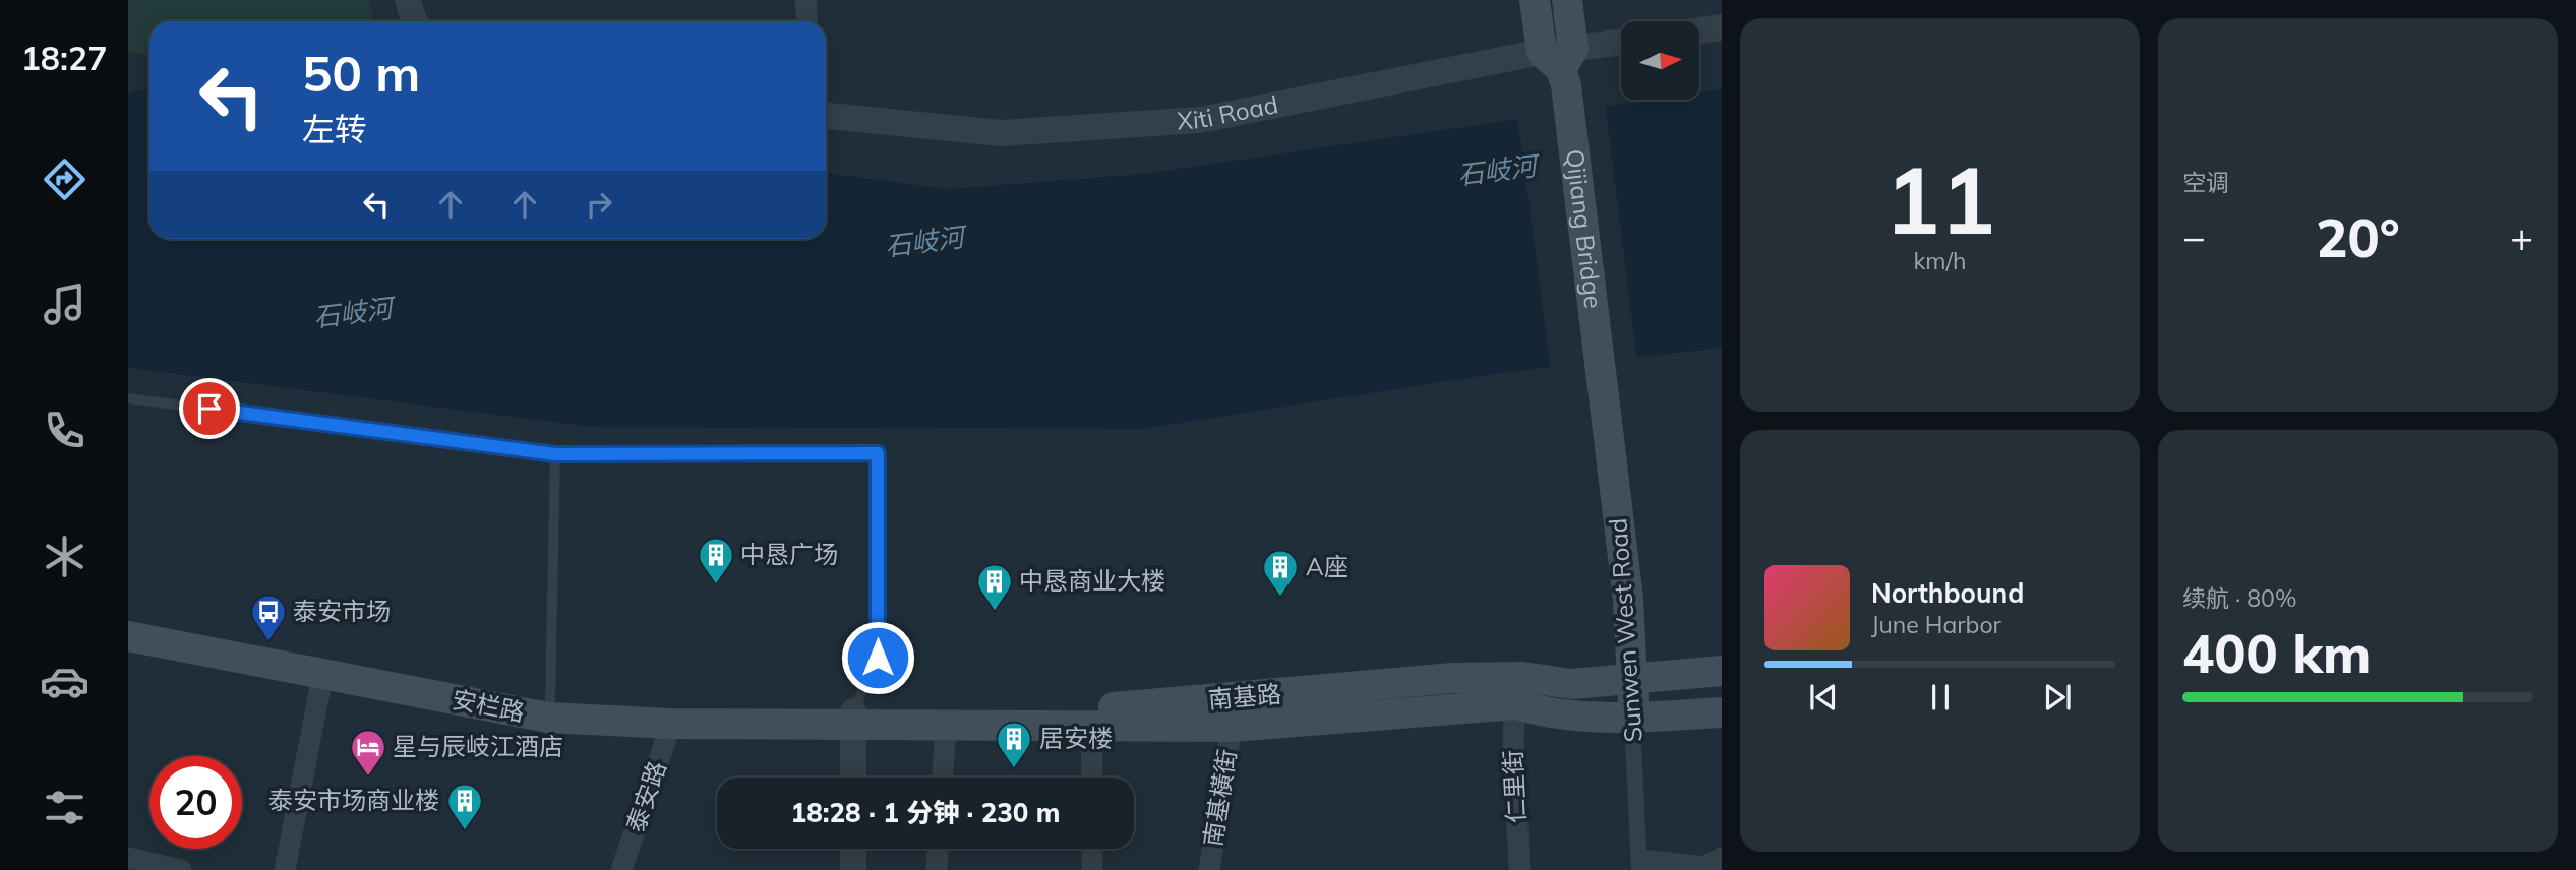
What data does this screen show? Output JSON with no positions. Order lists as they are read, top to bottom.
{
  "streets": {
    "main road": [
      "Qijiang Bridge",
      "Sunwen West Road",
      "南基路",
      "安栏路"
    ],
    "street": [
      "Xiti Road",
      "仁里街",
      "泰安路",
      "南基橫街"
    ]
  },
  "crossings": [
    ["Xiti Road", "Qijiang Bridge"],
    ["Qijiang Bridge", "Sunwen West Road"],
    ["Sunwen West Road", "南基路"],
    ["南基路", "安栏路"],
    ["南基路", "仁里街"],
    ["南基路", "南基橫街"],
    ["安栏路", "泰安路"]
  ],
  "water": ["石岐河"],
  "places": {
    "building": [
      "中恳广场",
      "A座",
      "中恳商业大楼",
      "居安楼",
      "泰安市场商业楼"
    ],
    "bus stop": ["泰安市场"],
    "hotel": ["星与辰岐江酒店"]
  },
  "north": "right",
  "page": {
    "tabs": "18:27",
    "tile": [
      ["11", "km/h"],
      "空调",
      ["续航 · 80%", "400 km"]
    ],
    "turn": ["50 m", "左转"],
    "heat": ["−", "20°", "+"],
    "song": ["Northbound", "June Harbor"],
    "limit": "20",
    "trip": "18:28 · 1 分钟 · 230 m"
  }
}
